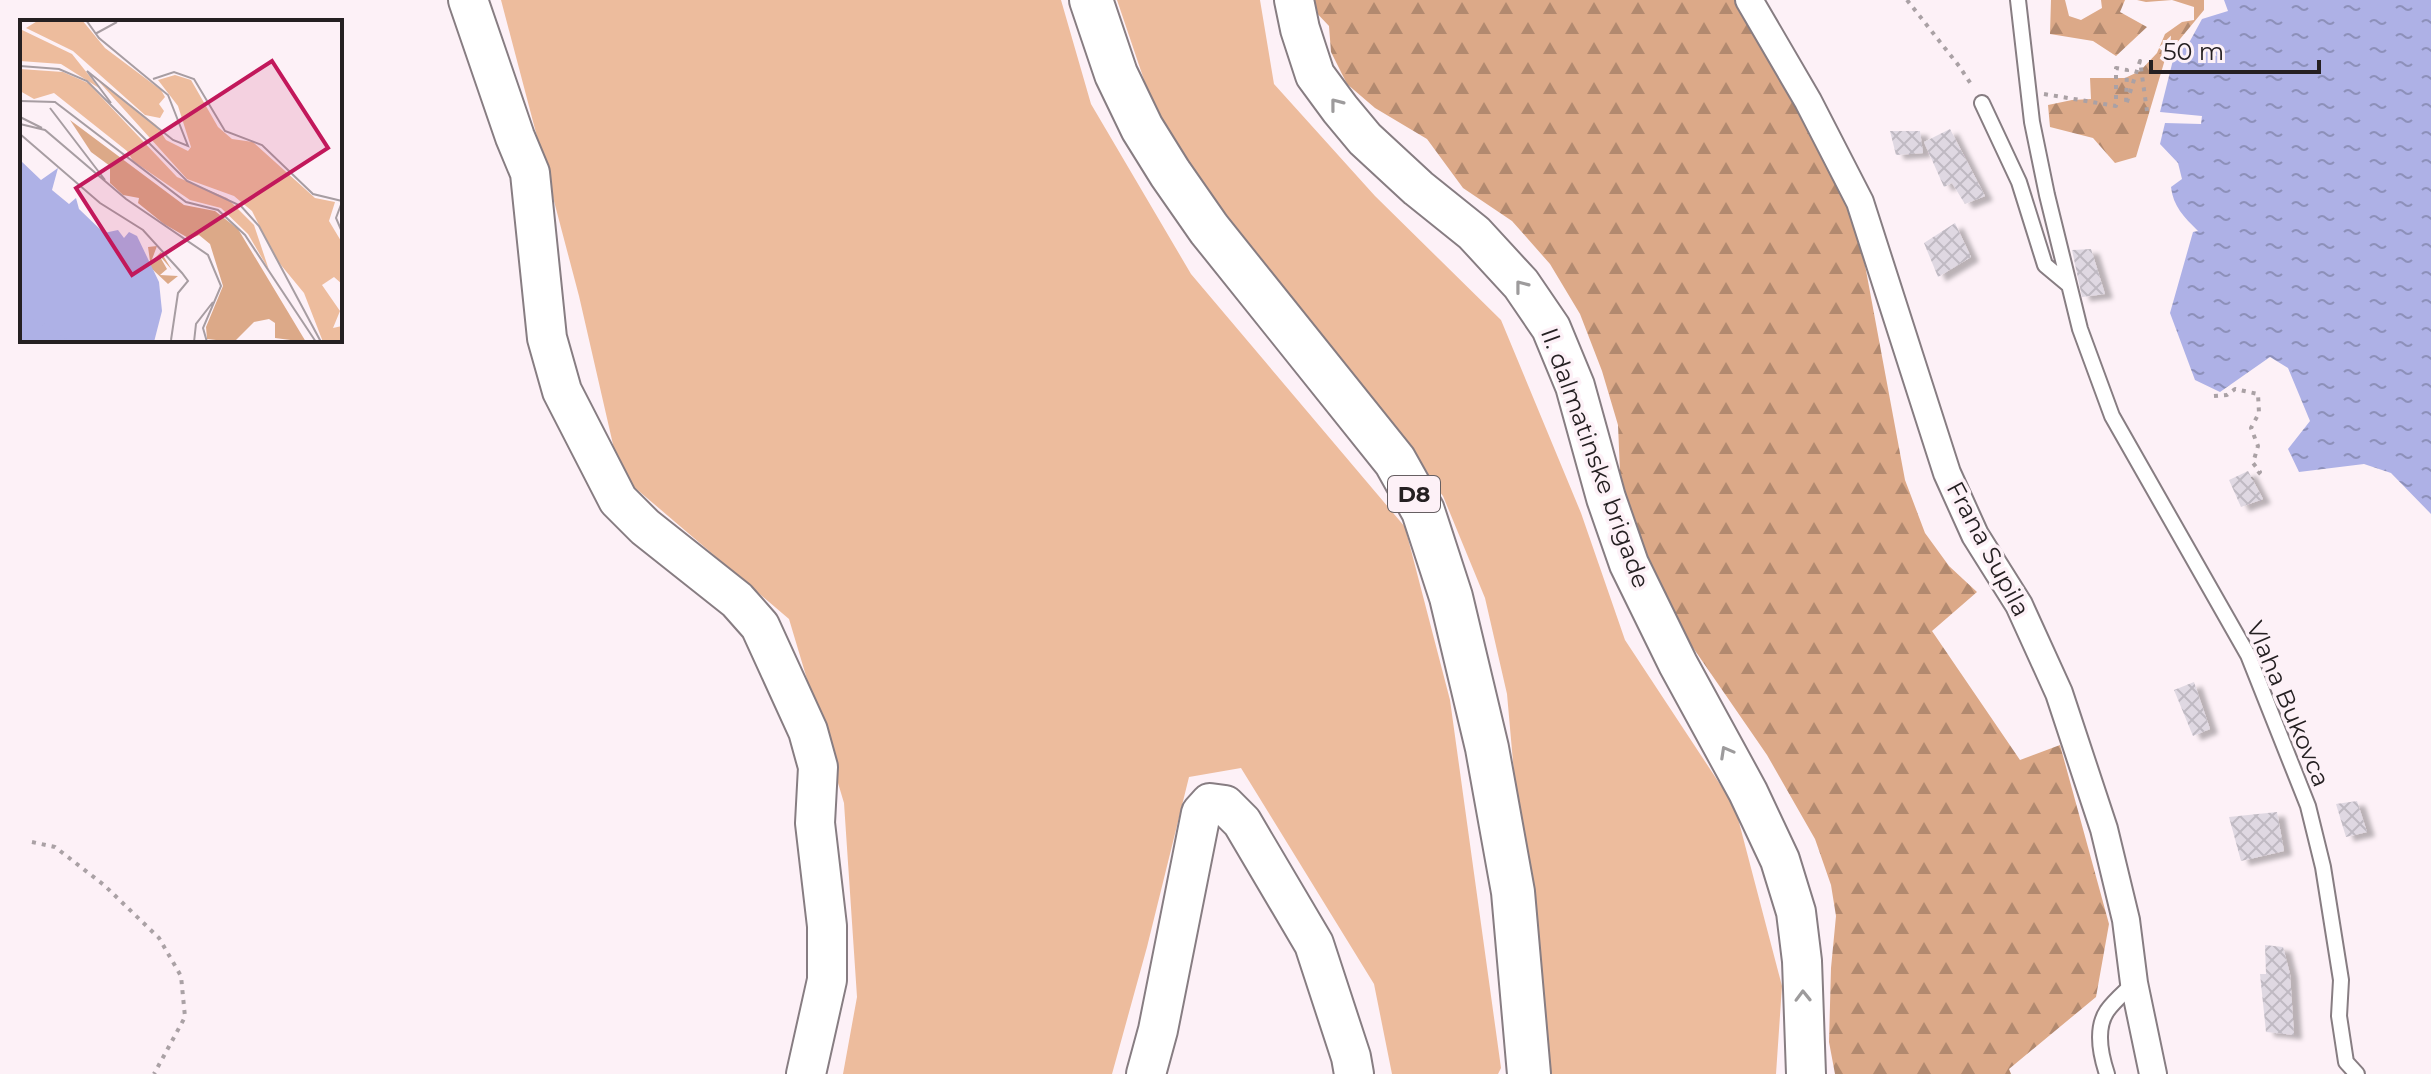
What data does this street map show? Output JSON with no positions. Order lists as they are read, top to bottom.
{
  "streets": {
    "main road": ["D8"],
    "street": ["II. dalmatinske brigade", "Frana Supila"],
    "lane": ["Vlaha Bukovca"]
  },
  "one_way": ["II. dalmatinske brigade"],
  "scale_bar": "50 m"
}
